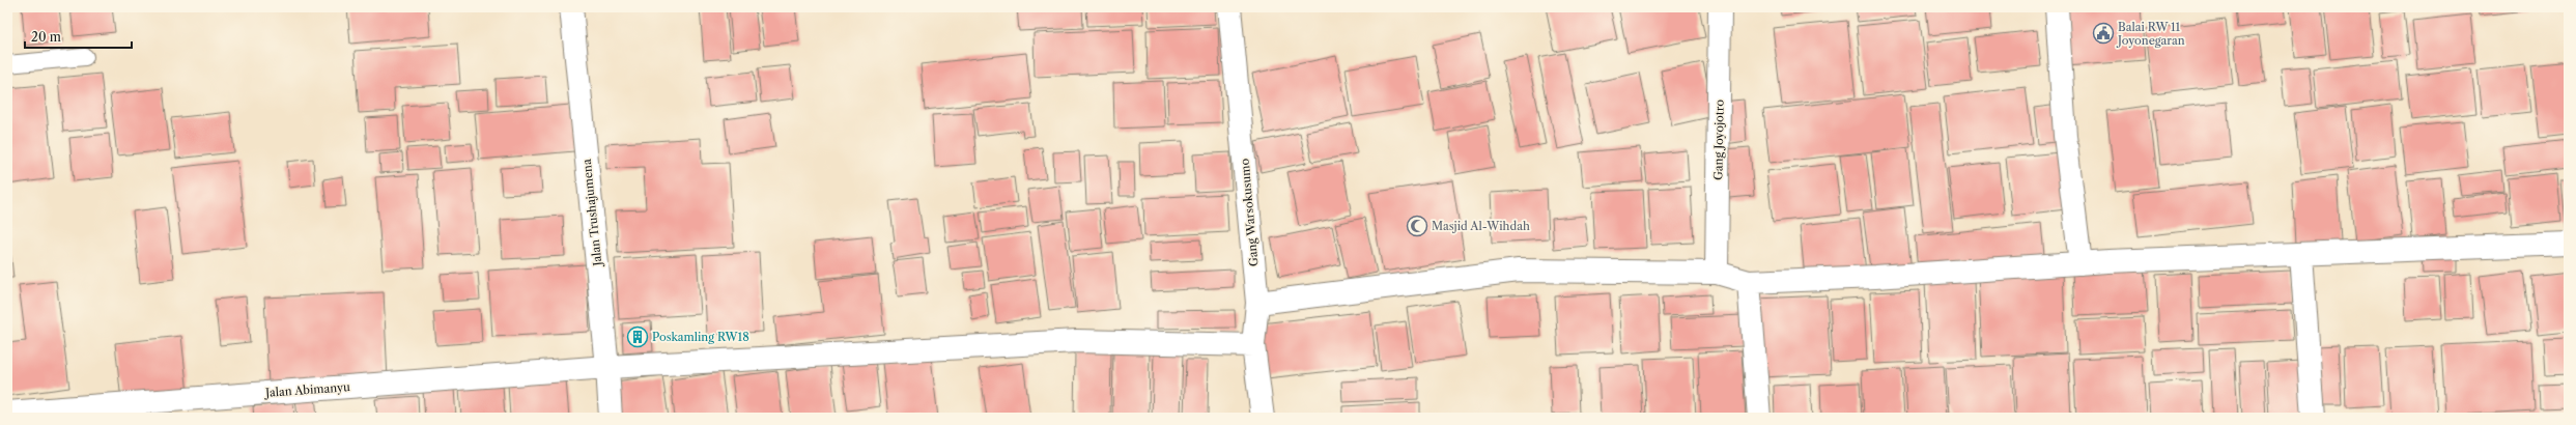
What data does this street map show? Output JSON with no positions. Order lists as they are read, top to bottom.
{
  "streets": {
    "street": [
      "Gang Joyojotro",
      "Jalan Trushajumena",
      "Gang Warsokusumo",
      "Jalan Abimanyu"
    ]
  },
  "crossings": [
    ["Jalan Trushajumena", "Jalan Abimanyu"],
    ["Gang Warsokusumo", "Jalan Abimanyu"]
  ],
  "places": {
    "public building": ["Balai RW 11 Joyonegaran"],
    "mosque": ["Masjid Al-Wihdah"],
    "building": ["Poskamling RW18"]
  },
  "scale_bar": "20 m"
}
